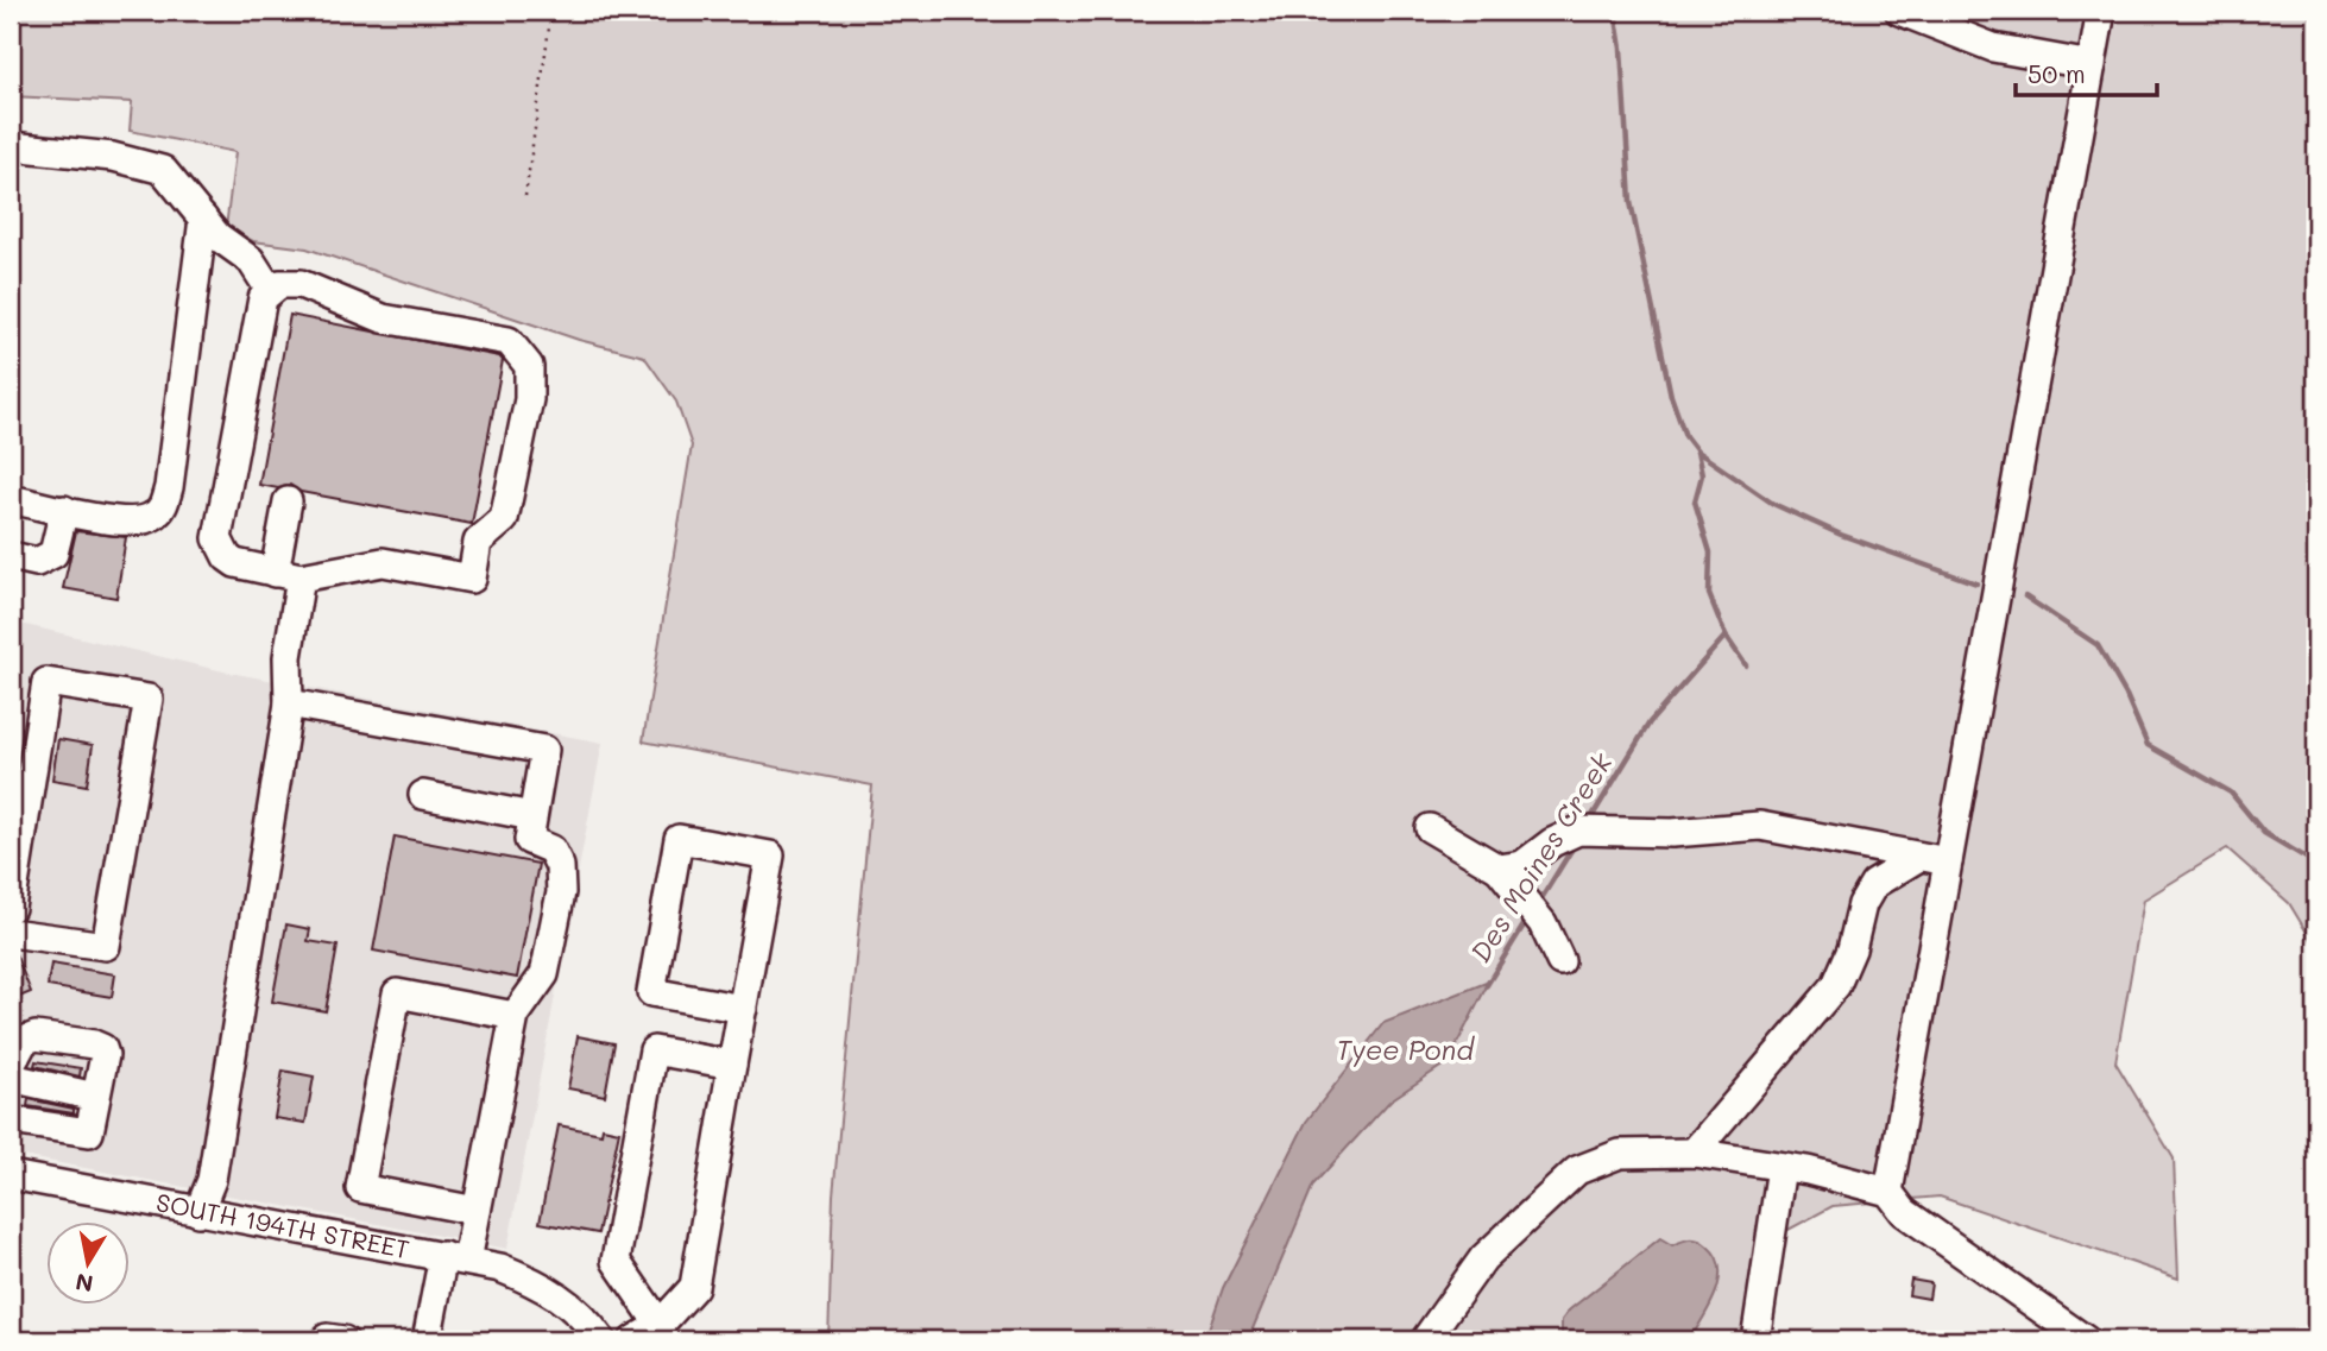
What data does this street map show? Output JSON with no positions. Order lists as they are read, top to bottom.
{
  "streets": {
    "street": ["SOUTH 194TH STREET"]
  },
  "water": ["Des Moines Creek", "Tyee Pond"],
  "scale_bar": "50 m",
  "north": "bottom"
}
